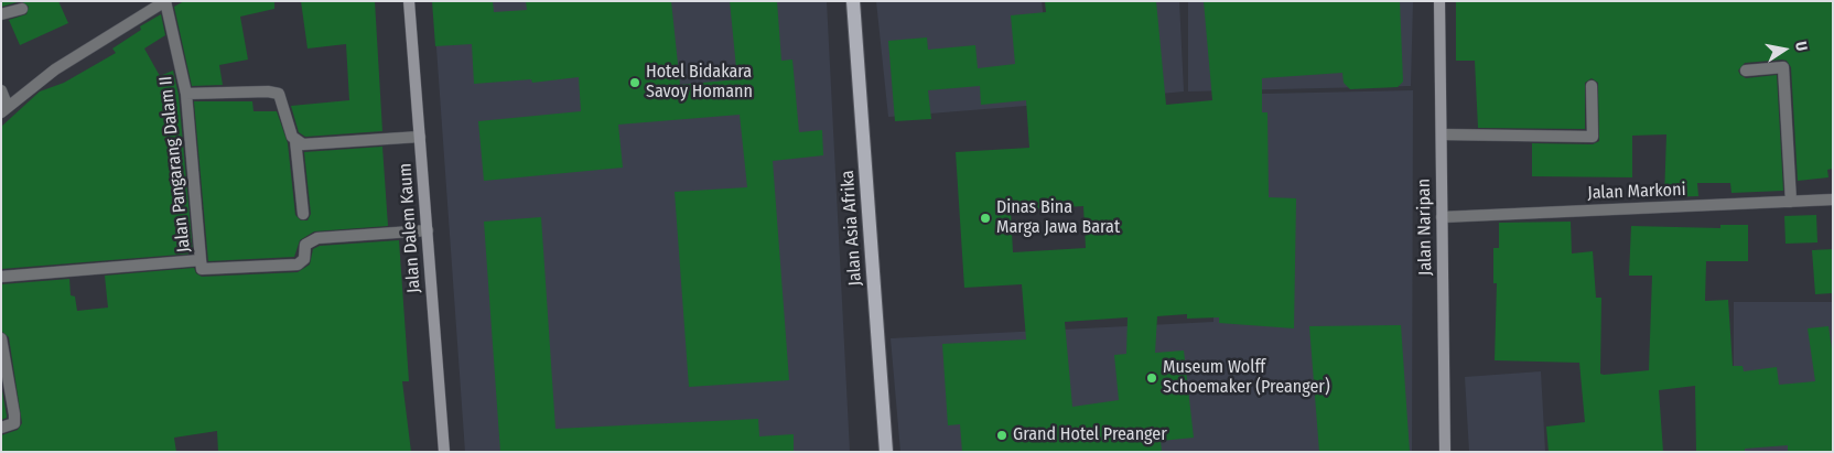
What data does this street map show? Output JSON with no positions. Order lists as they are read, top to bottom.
{
  "streets": {
    "main road": ["Jalan Naripan", "Jalan Dalem Kaum", "Jalan Asia Afrika"],
    "street": ["Jalan Pangarang Dalam II", "Jalan Markoni"]
  },
  "crossings": [
    ["Jalan Markoni", "Jalan Naripan"]
  ],
  "places": [
    "Hotel Bidakara Savoy Homann",
    "Dinas Bina Marga Jawa Barat",
    "Museum Wolff Schoemaker (Preanger)",
    "Grand Hotel Preanger"
  ],
  "north": "right"
}
